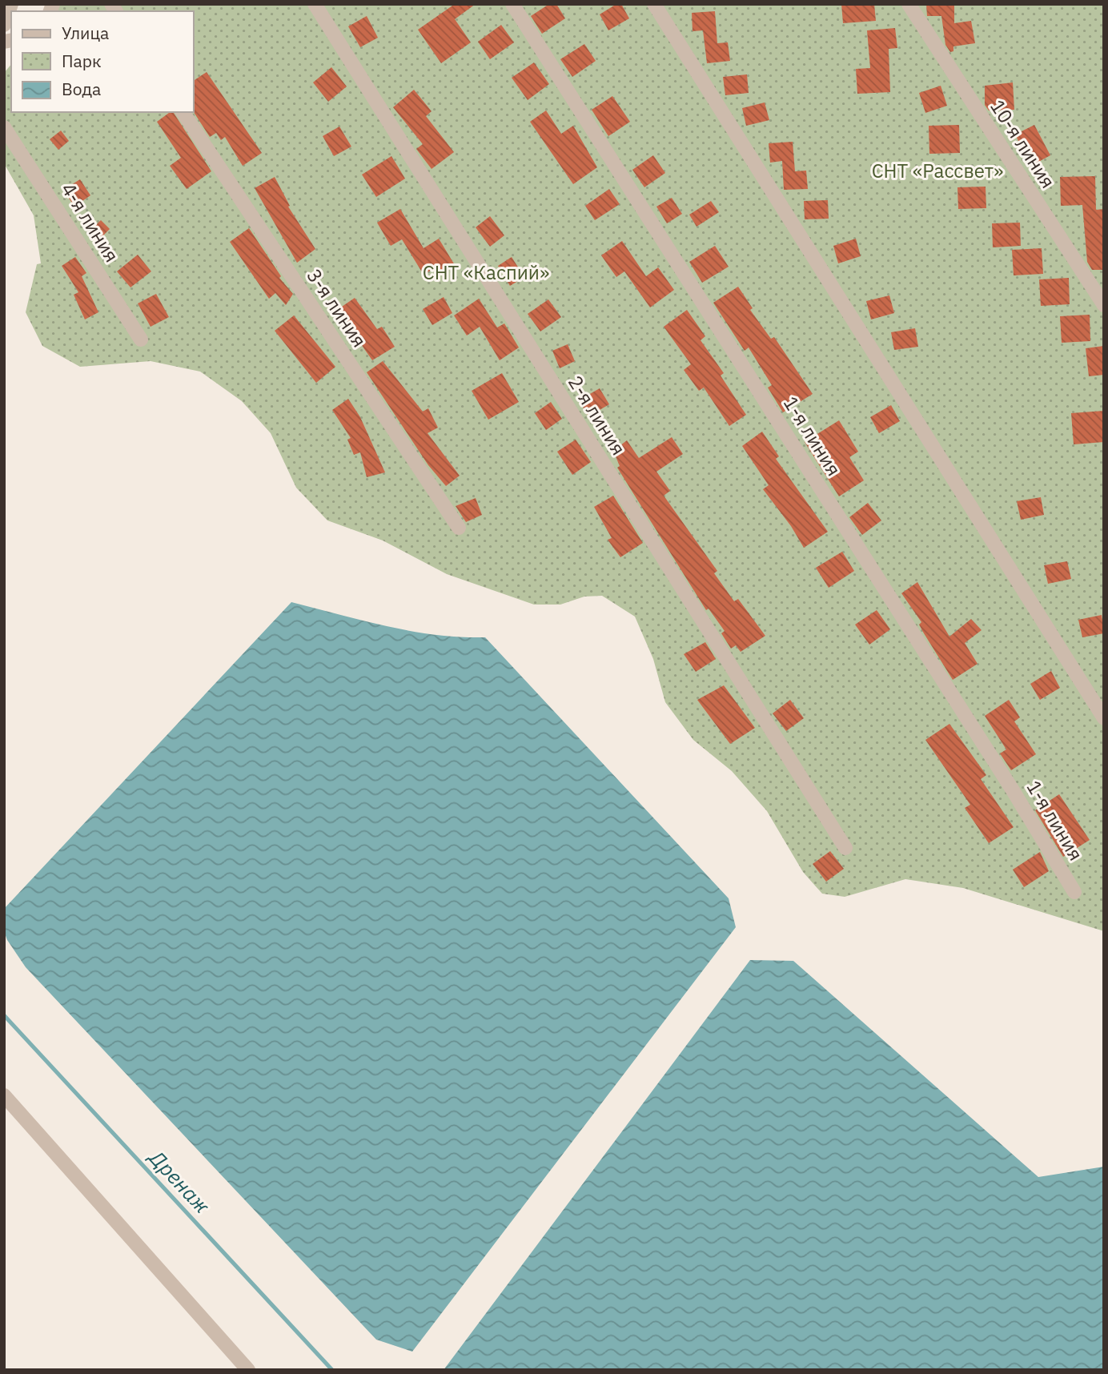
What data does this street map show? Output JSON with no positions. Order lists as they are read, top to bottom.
{
  "streets": {
    "street": [
      "10-я линия",
      "4-я линия",
      "3-я линия",
      "2-я линия",
      "1-я линия"
    ]
  },
  "water": ["Дренаж"],
  "parks": ["СНТ «Рассвет»", "СНТ «Каспий»"],
  "legend": ["Улица", "Парк", "Вода"]
}
